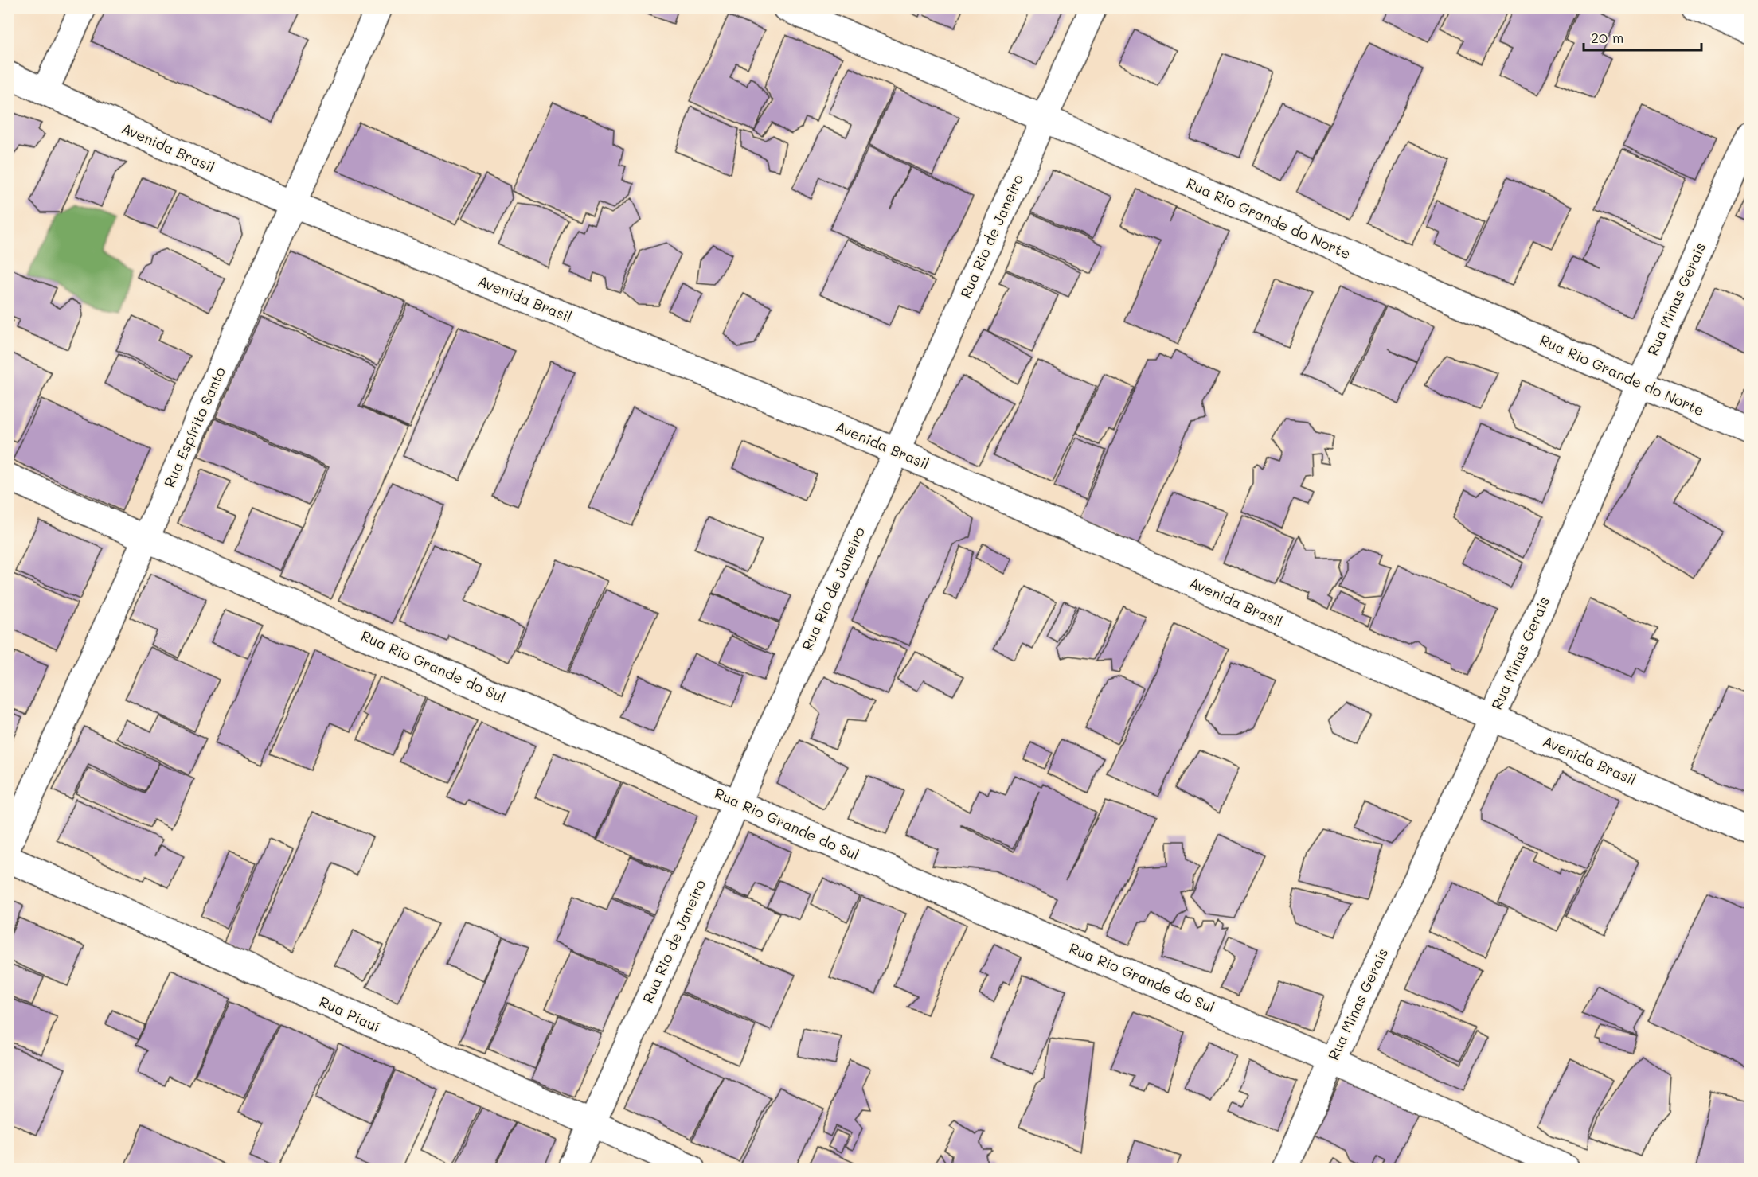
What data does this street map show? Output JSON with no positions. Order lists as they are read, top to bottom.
{
  "streets": {
    "street": [
      "Avenida Brasil",
      "Rua Rio Grande do Norte",
      "Rua Rio de Janeiro",
      "Rua Minas Gerais",
      "Rua Espírito Santo",
      "Rua Rio Grande do Sul",
      "Rua Piauí"
    ]
  },
  "crossings": [
    ["Avenida Brasil", "Rua Rio de Janeiro"],
    ["Avenida Brasil", "Rua Minas Gerais"],
    ["Avenida Brasil", "Rua Espírito Santo"],
    ["Rua Rio Grande do Norte", "Rua Rio de Janeiro"],
    ["Rua Rio Grande do Norte", "Rua Minas Gerais"],
    ["Rua Rio de Janeiro", "Rua Rio Grande do Sul"],
    ["Rua Rio de Janeiro", "Rua Piauí"],
    ["Rua Minas Gerais", "Rua Rio Grande do Sul"],
    ["Rua Espírito Santo", "Rua Rio Grande do Sul"]
  ],
  "scale_bar": "20 m"
}
